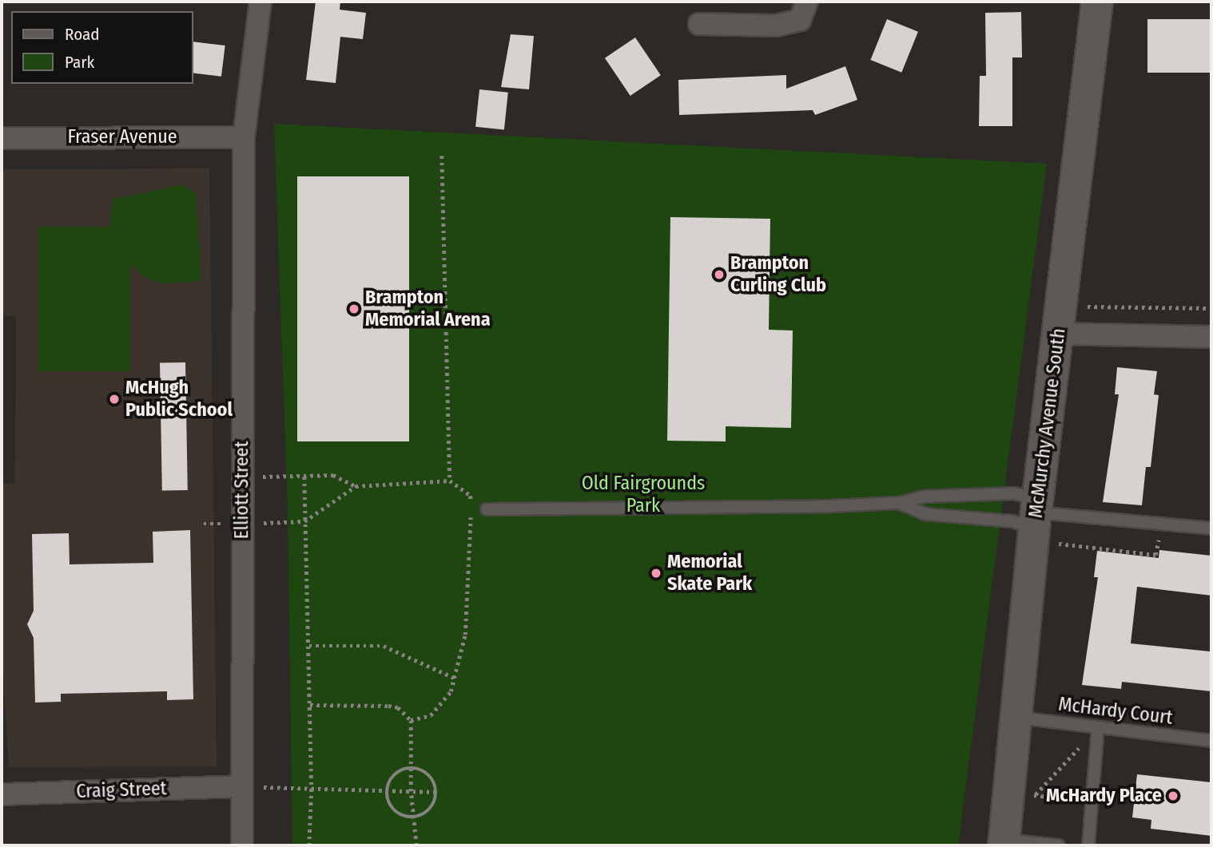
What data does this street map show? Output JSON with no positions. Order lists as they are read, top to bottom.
{
  "streets": {
    "street": [
      "Fraser Avenue",
      "McMurchy Avenue South",
      "Elliott Street",
      "Craig Street"
    ],
    "lane": ["McHardy Court"]
  },
  "crossings": [
    ["Fraser Avenue", "Elliott Street"],
    ["McMurchy Avenue South", "McHardy Court"],
    ["Elliott Street", "Craig Street"]
  ],
  "parks": ["Old Fairgrounds Park"],
  "places": [
    "Brampton Curling Club",
    "Brampton Memorial Arena",
    "McHugh Public School",
    "Memorial Skate Park",
    "McHardy Place"
  ],
  "legend": ["Road", "Park"]
}
